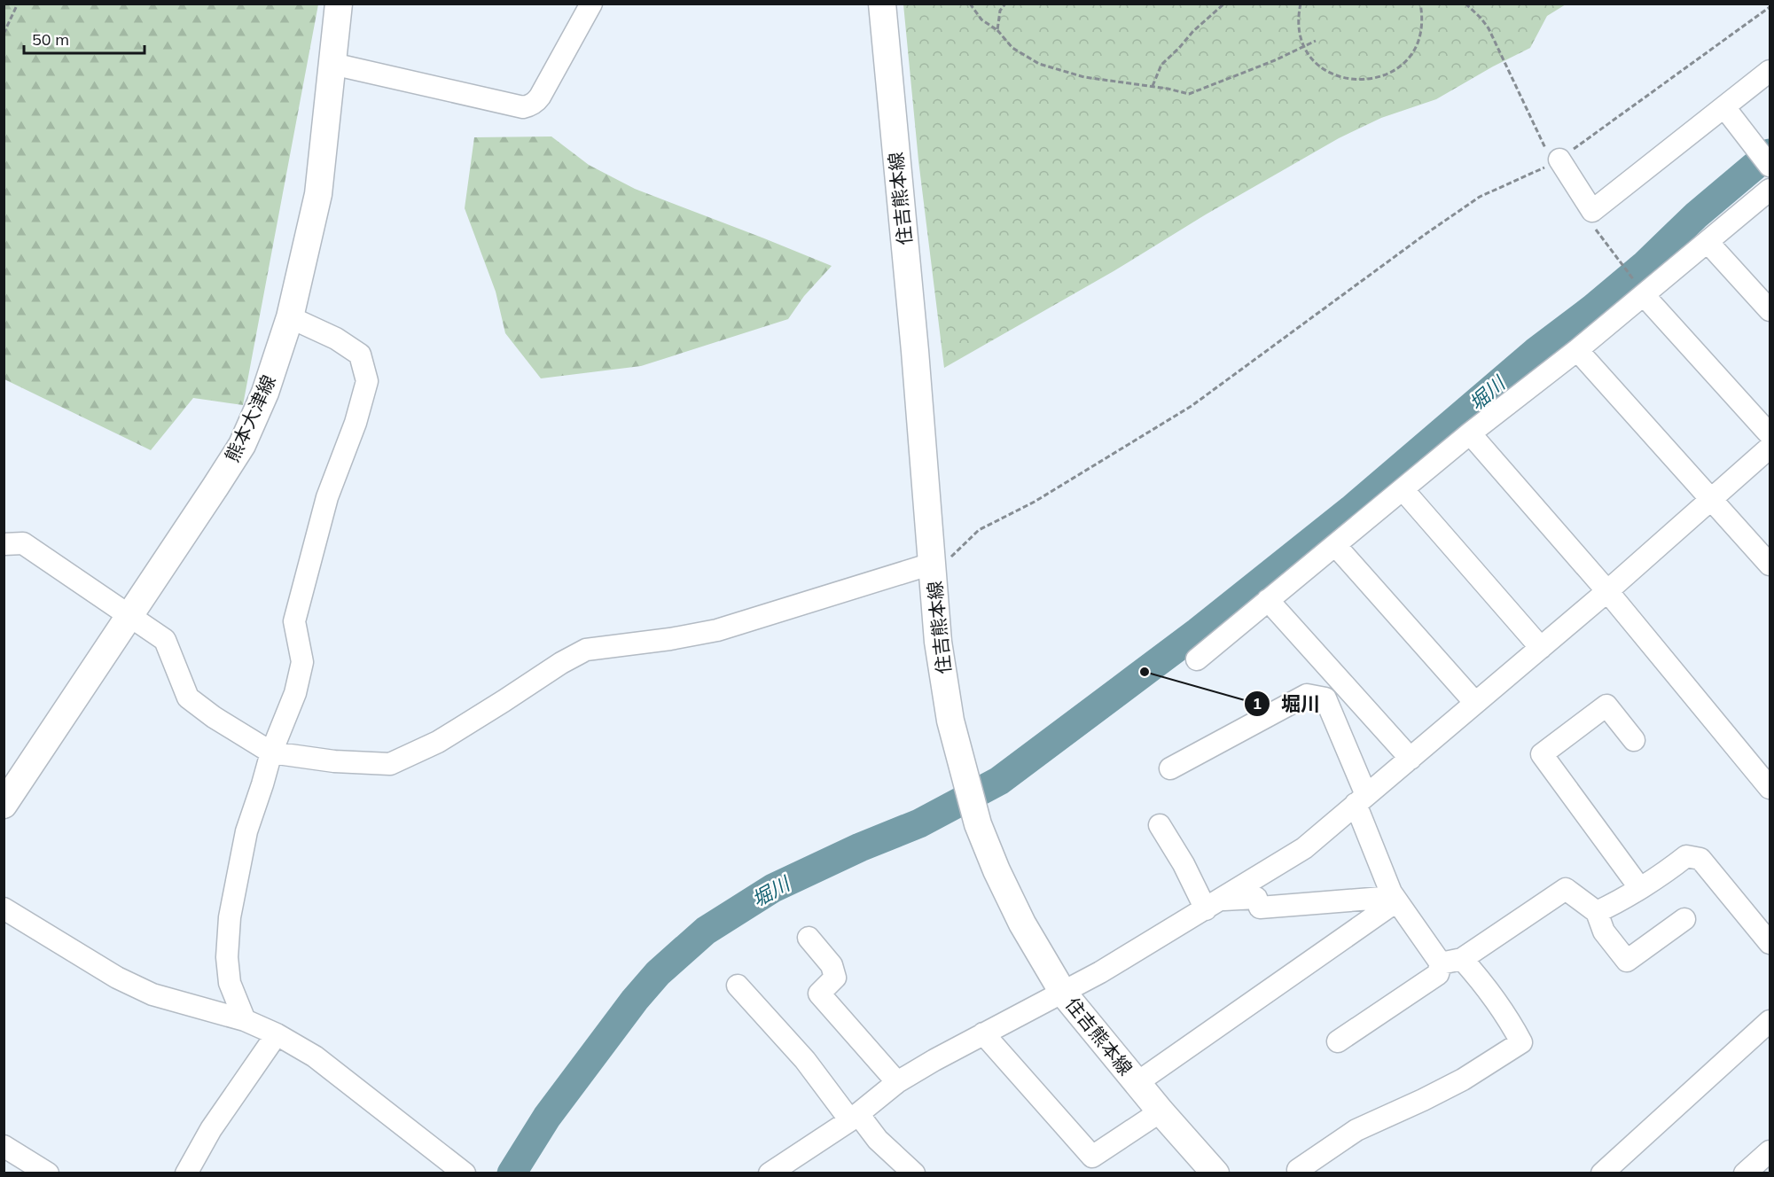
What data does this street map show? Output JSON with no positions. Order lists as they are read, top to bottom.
{
  "streets": {
    "main road": ["住吉熊本線", "熊本大津線"]
  },
  "water": ["堀川"],
  "places": ["堀川"],
  "scale_bar": "50 m"
}
